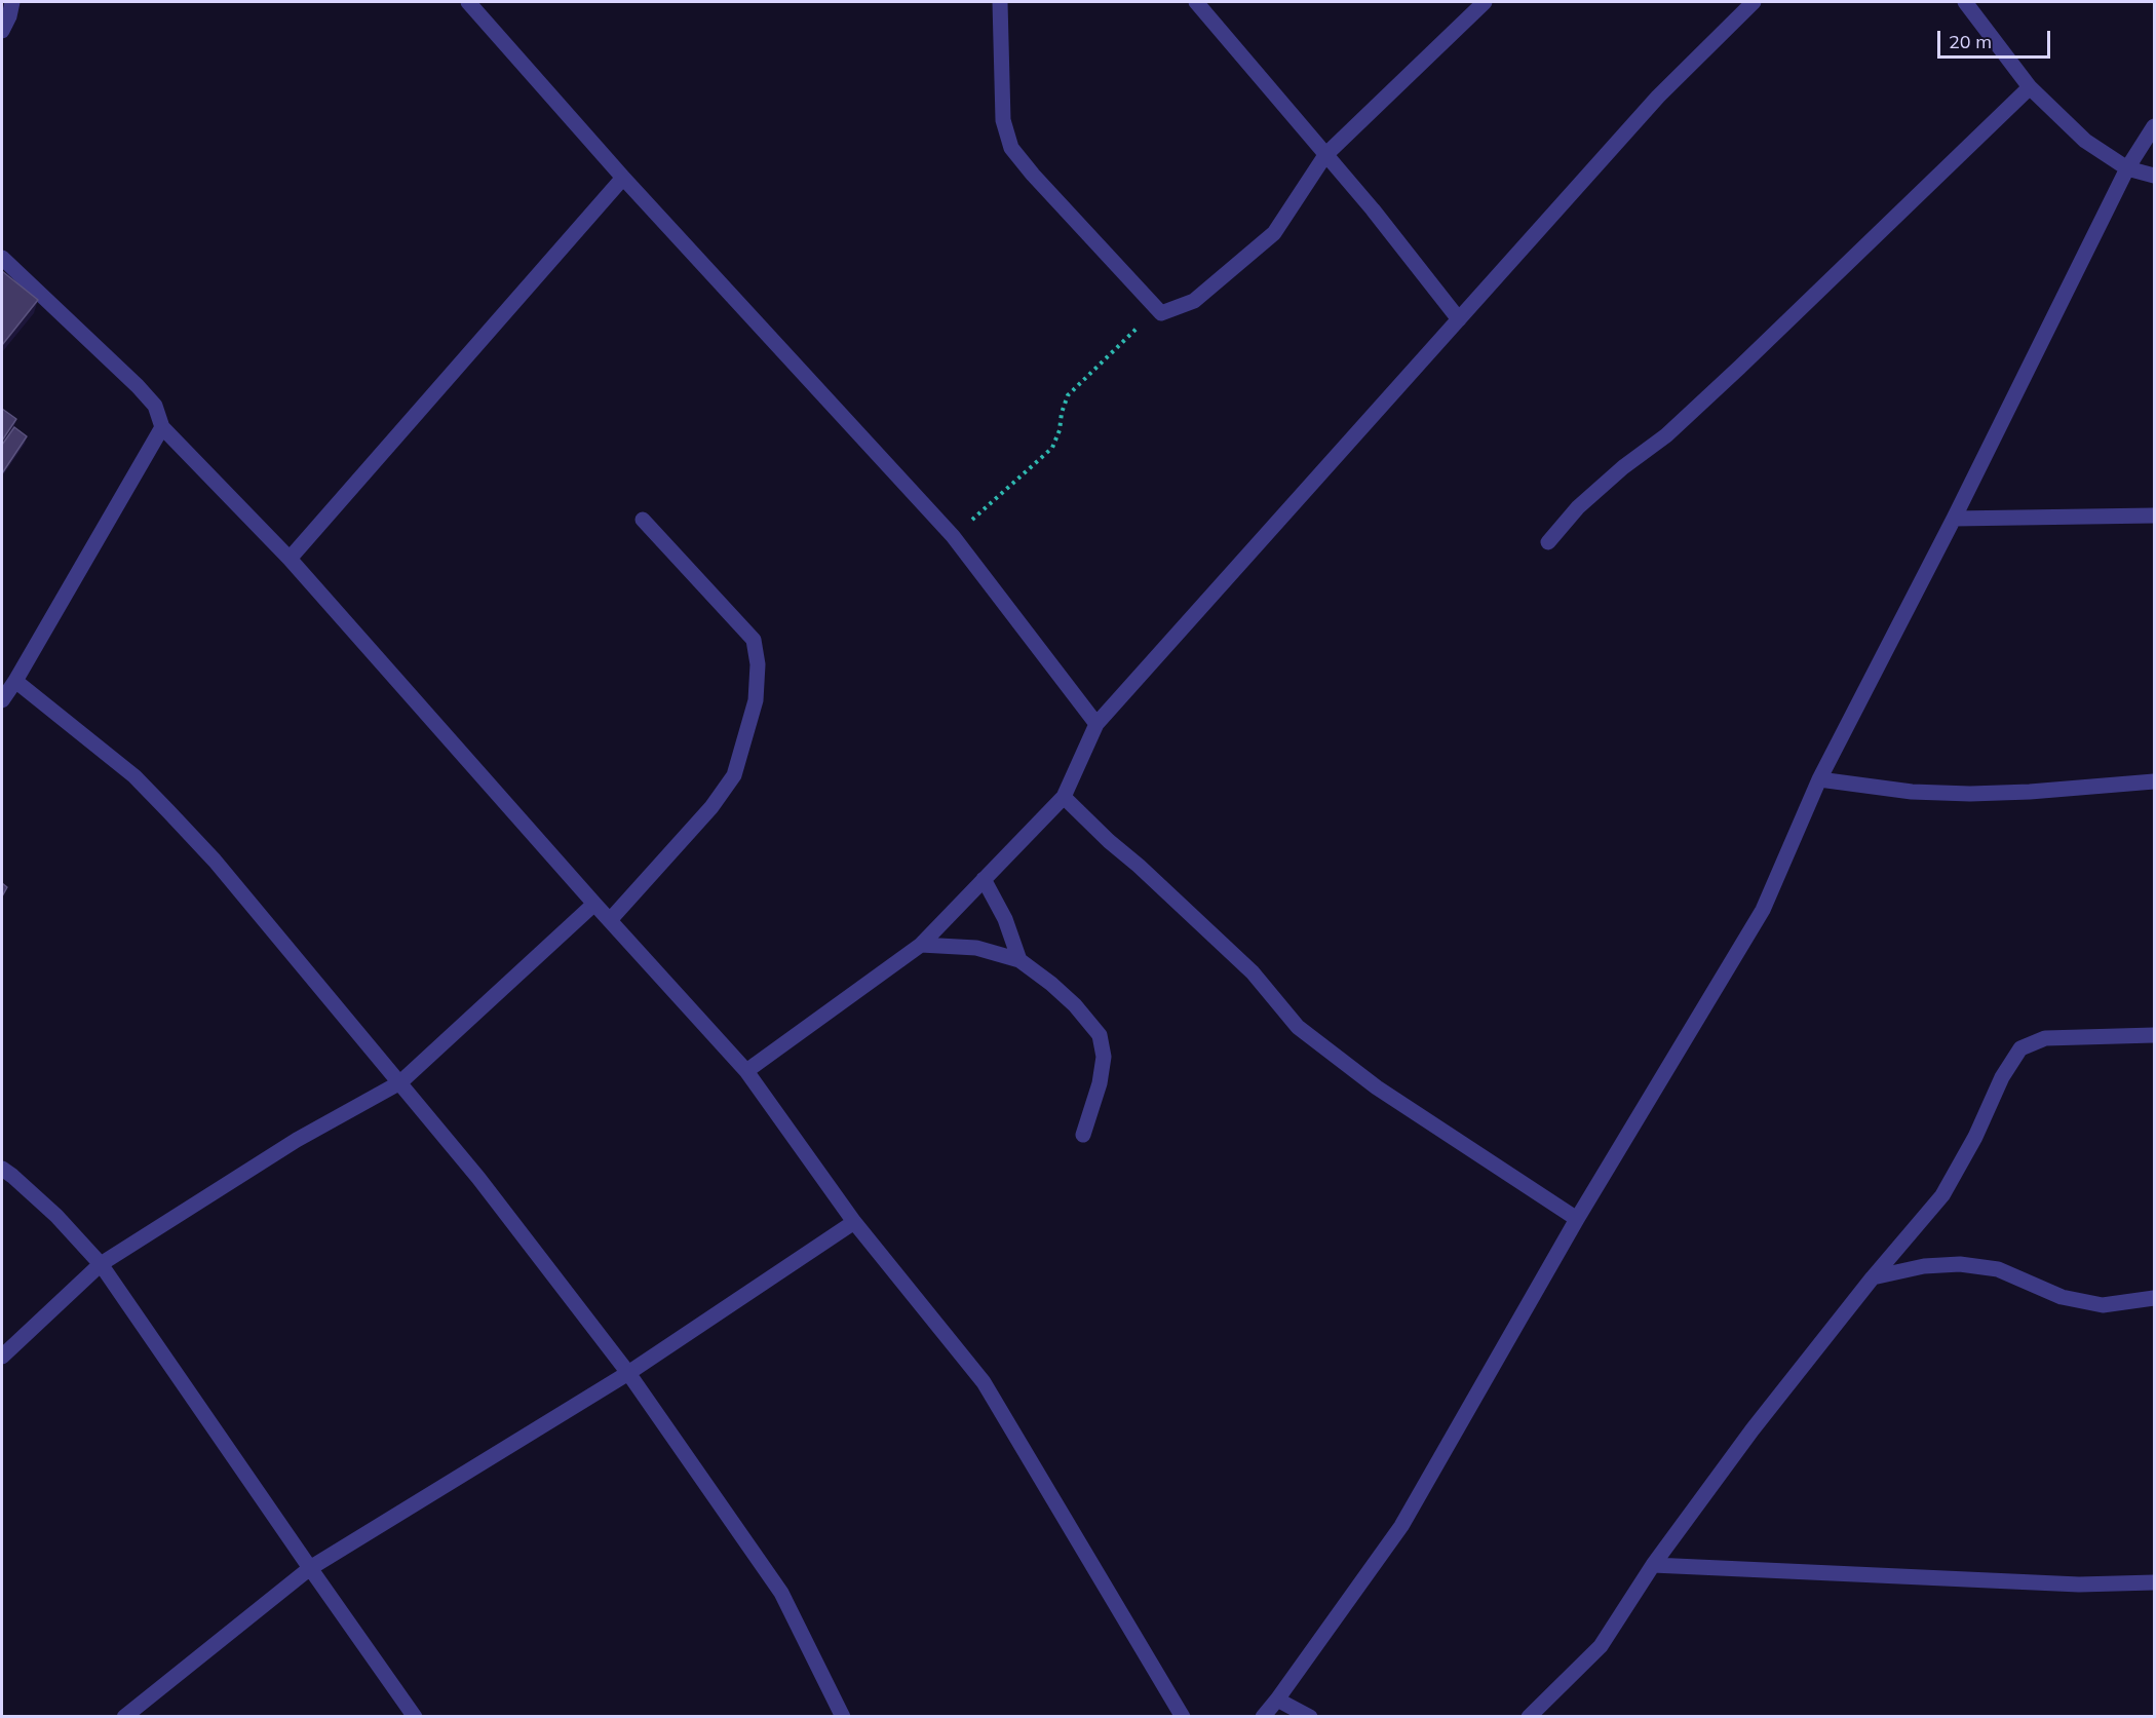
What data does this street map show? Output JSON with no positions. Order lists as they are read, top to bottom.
{
  "scale_bar": "20 m"
}
